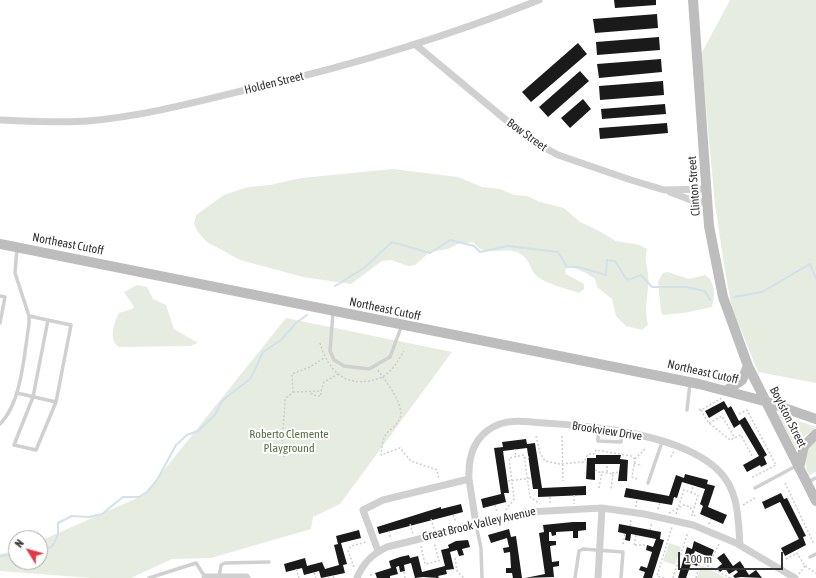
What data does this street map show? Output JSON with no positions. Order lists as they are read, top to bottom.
{
  "streets": {
    "main road": ["Clinton Street", "Northeast Cutoff", "Boylston Street"],
    "street": [
      "Holden Street",
      "Bow Street",
      "Brookview Drive",
      "Great Brook Valley Avenue"
    ]
  },
  "crossings": [
    ["Holden Street", "Bow Street"],
    ["Bow Street", "Clinton Street"],
    ["Clinton Street", "Boylston Street"],
    ["Northeast Cutoff", "Boylston Street"],
    ["Brookview Drive", "Great Brook Valley Avenue"]
  ],
  "parks": ["Roberto Clemente Playground"],
  "scale_bar": "100 m",
  "north": "top left"
}
